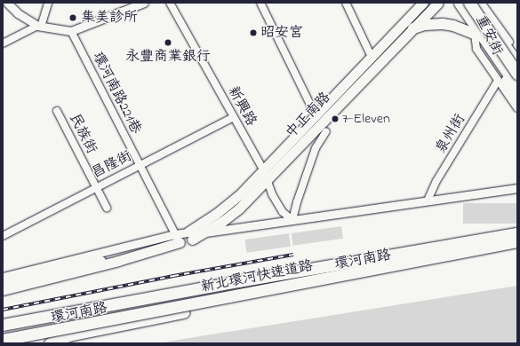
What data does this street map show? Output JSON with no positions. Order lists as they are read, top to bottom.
{
  "streets": {
    "highway": ["新北環河快速道路"],
    "main road": ["重安街", "中正南路"],
    "street": [
      "環河南路221巷",
      "新興路",
      "民族街",
      "泉州街",
      "昌隆街",
      "環河南路"
    ]
  },
  "crossings": [
    ["重安街", "泉州街"],
    ["環河南路221巷", "昌隆街"],
    ["新興路", "中正南路"],
    ["新興路", "昌隆街"],
    ["民族街", "昌隆街"],
    ["環河南路", "新北環河快速道路"]
  ],
  "places": [
    "集美診所",
    "昭安宮",
    "永豐商業銀行",
    "7-Eleven"
  ]
}
